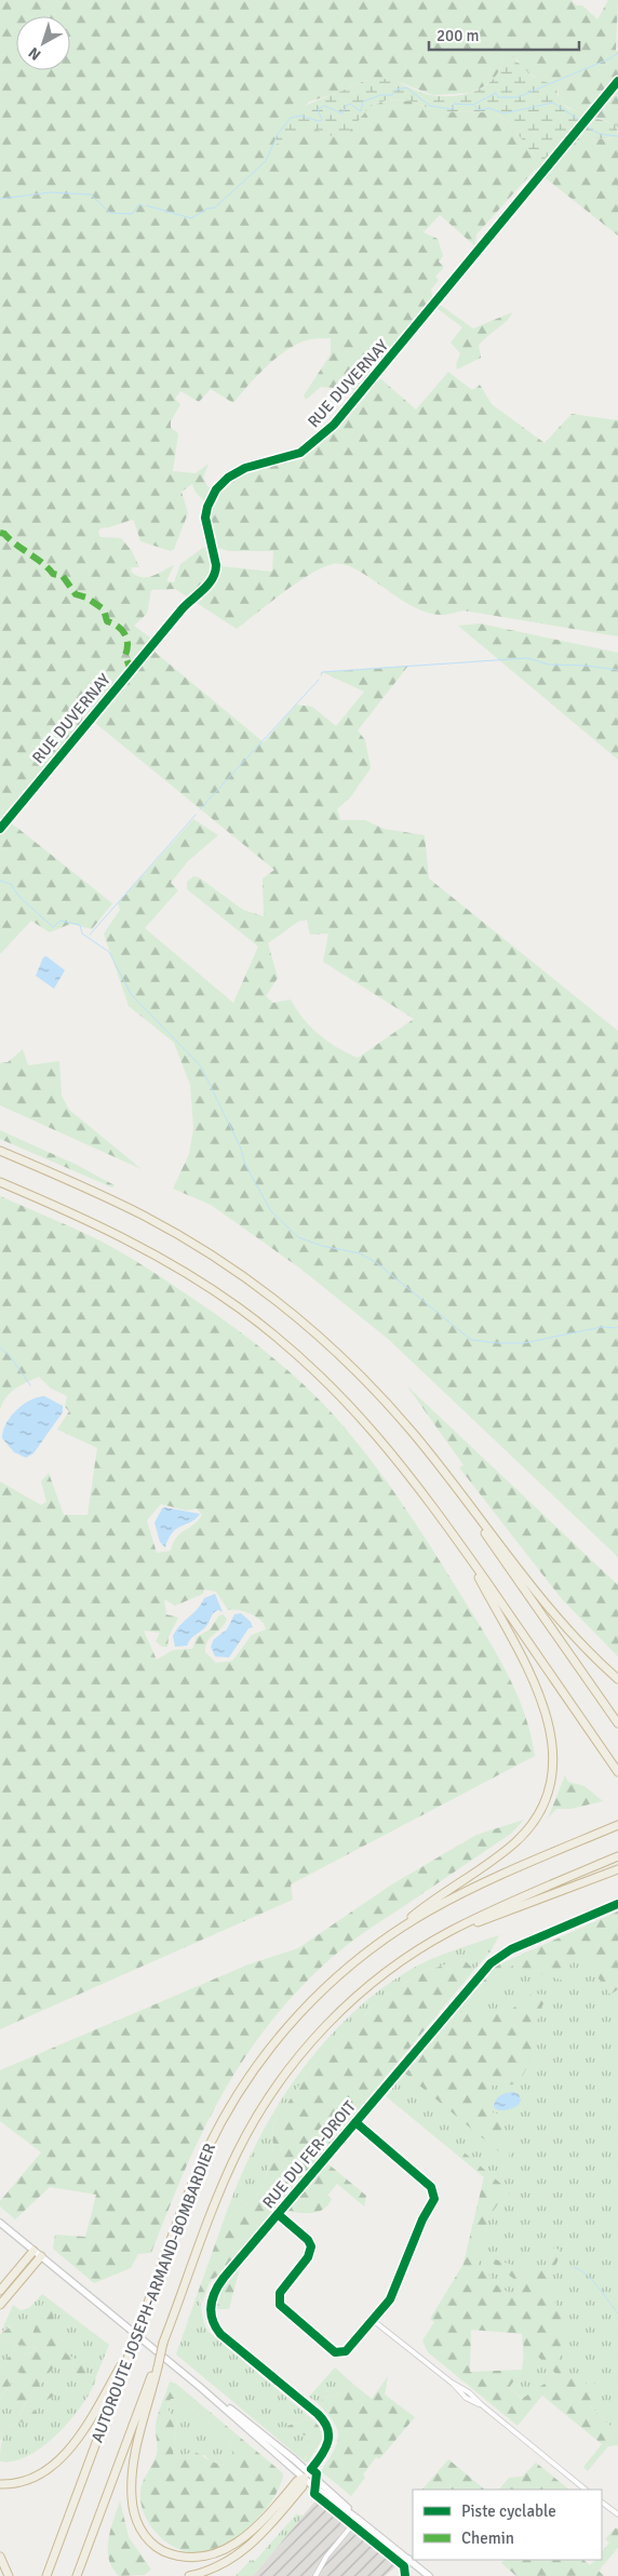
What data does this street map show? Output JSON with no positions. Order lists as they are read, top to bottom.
{
  "streets": {
    "highway": ["AUTOROUTE JOSEPH-ARMAND-BOMBARDIER"],
    "street": ["RUE DUVERNAY", "RUE DU FER-DROIT"]
  },
  "legend": ["Piste cyclable", "Chemin"],
  "scale_bar": "200 m",
  "north": "bottom left"
}
